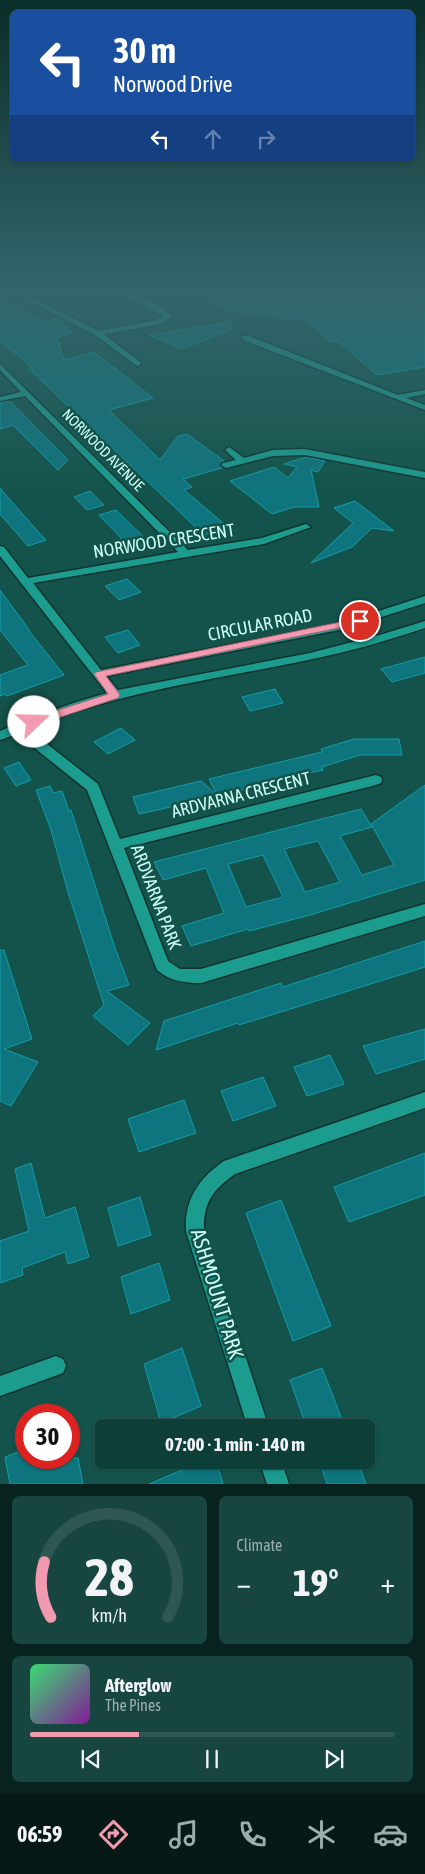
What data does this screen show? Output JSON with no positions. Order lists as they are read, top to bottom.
{
  "streets": {
    "street": [
      "NORWOOD AVENUE",
      "NORWOOD CRESCENT",
      "CIRCULAR ROAD",
      "ARDVARNA CRESCENT",
      "ARDVARNA PARK",
      "ASHMOUNT PARK"
    ]
  },
  "crossings": [
    ["NORWOOD AVENUE", "NORWOOD CRESCENT"],
    ["ARDVARNA CRESCENT", "ARDVARNA PARK"]
  ],
  "page": {
    "turn": ["30 m", "Norwood Drive"],
    "limit": "30",
    "trip": "07:00 · 1 min · 140 m",
    "tile": "Climate",
    "heat": ["−", "19°", "+"],
    "song": ["Afterglow", "The Pines"],
    "tabs": "06:59",
    "gauge": ["28", "km/h"]
  }
}
